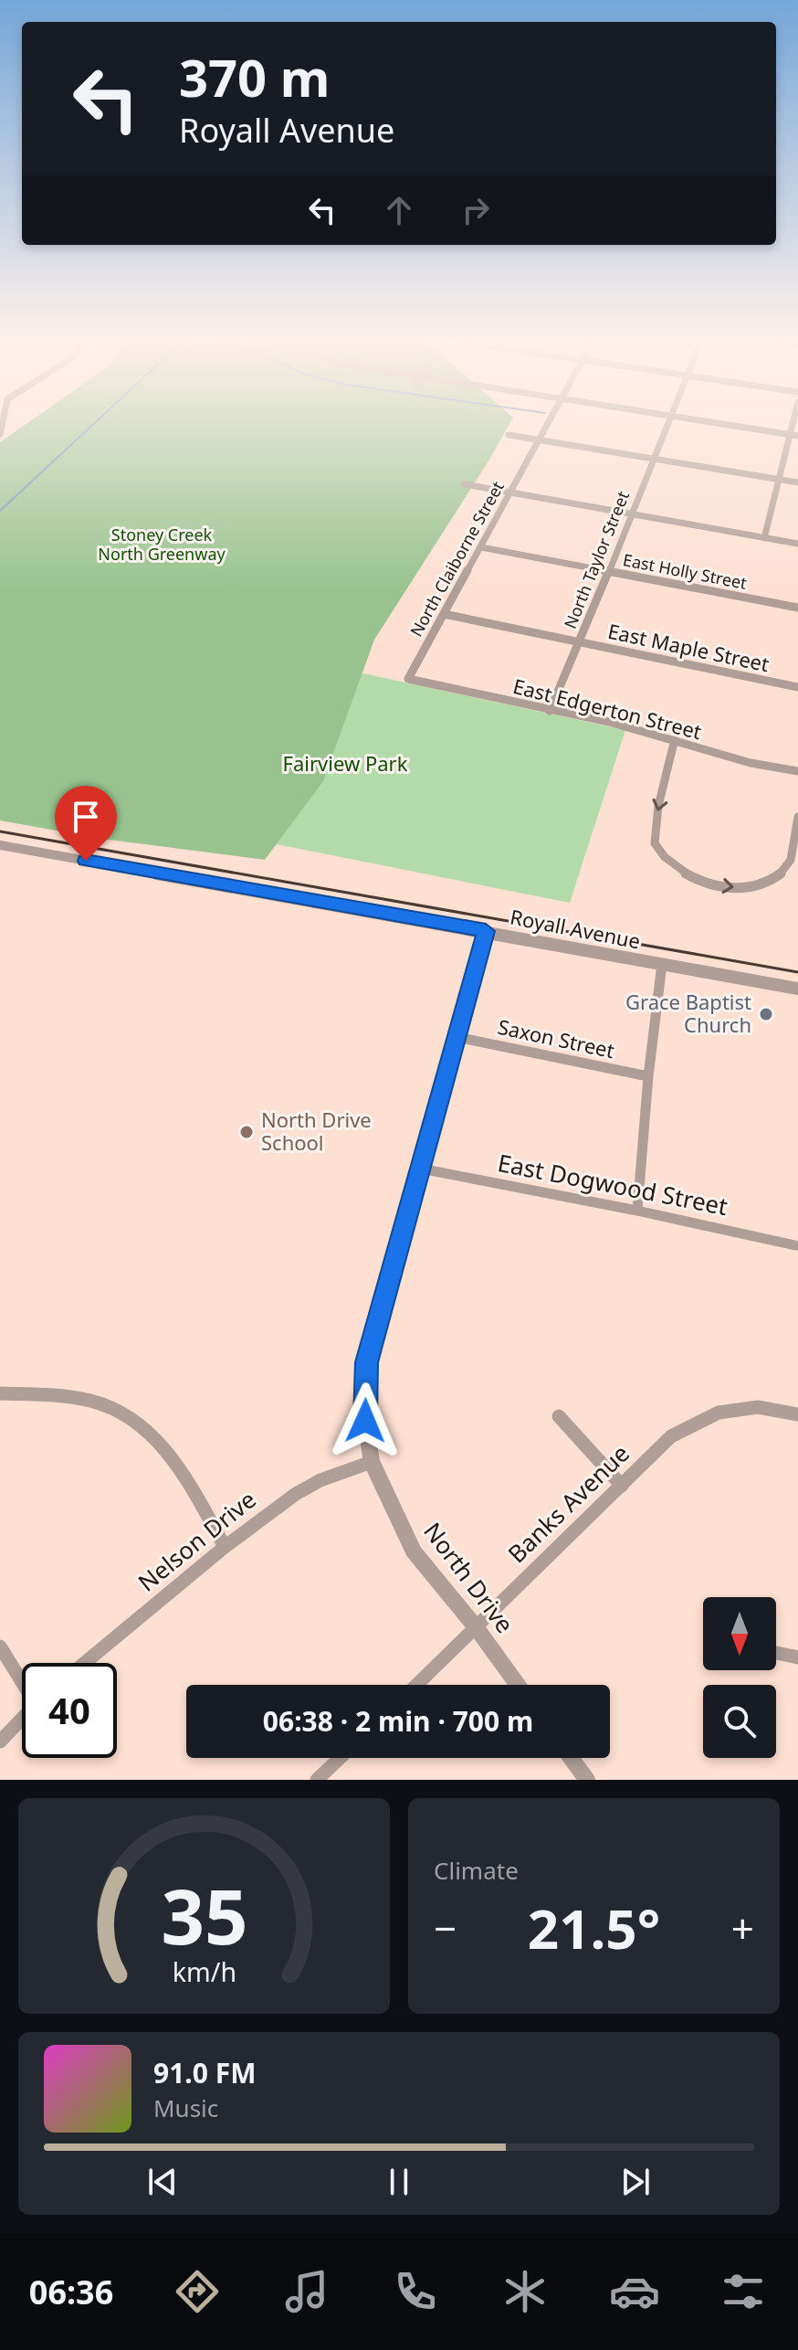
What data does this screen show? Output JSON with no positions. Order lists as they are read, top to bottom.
{
  "streets": {
    "street": [
      "North Claiborne Street",
      "North Taylor Street",
      "East Holly Street",
      "East Maple Street",
      "East Edgerton Street",
      "Royall Avenue",
      "Saxon Street",
      "East Dogwood Street",
      "Banks Avenue",
      "Nelson Drive",
      "North Drive"
    ]
  },
  "crossings": [
    ["North Claiborne Street", "East Holly Street"],
    ["North Claiborne Street", "East Maple Street"],
    ["North Claiborne Street", "East Edgerton Street"],
    ["North Taylor Street", "East Holly Street"],
    ["North Taylor Street", "East Maple Street"],
    ["North Taylor Street", "East Edgerton Street"],
    ["Royall Avenue", "North Drive"],
    ["Saxon Street", "North Drive"],
    ["East Dogwood Street", "North Drive"],
    ["Banks Avenue", "North Drive"],
    ["Nelson Drive", "North Drive"]
  ],
  "parks": ["Stoney Creek North Greenway", "Fairview Park"],
  "places": ["Grace Baptist Church", "North Drive School"],
  "north": "bottom",
  "page": {
    "turn": ["370 m", "Royall Avenue"],
    "limit": "40",
    "trip": "06:38 · 2 min · 700 m",
    "tile": "Climate",
    "heat": ["−", "21.5°", "+"],
    "song": ["91.0 FM", "Music"],
    "tabs": "06:36",
    "gauge": ["35", "km/h"]
  }
}
